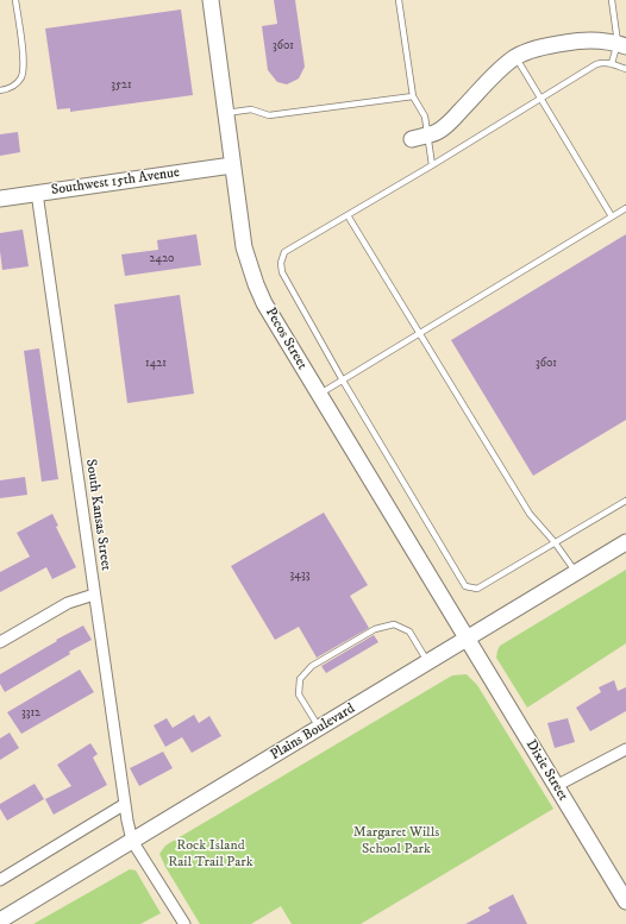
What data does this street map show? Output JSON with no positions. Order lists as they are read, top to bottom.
{
  "streets": {
    "main road": [
      "Southwest 15th Avenue",
      "Pecos Street",
      "Plains Boulevard",
      "Dixie Street"
    ],
    "street": ["South Kansas Street"]
  },
  "crossings": [
    ["Southwest 15th Avenue", "Pecos Street"],
    ["Southwest 15th Avenue", "South Kansas Street"],
    ["Pecos Street", "Plains Boulevard"],
    ["Pecos Street", "Dixie Street"],
    ["South Kansas Street", "Plains Boulevard"],
    ["Plains Boulevard", "Dixie Street"]
  ],
  "parks": ["Margaret Wills School Park", "Rock Island Rail Trail Park"],
  "house_numbers": [
    "3601",
    "3521",
    "2420",
    "1421",
    "3601",
    "3433",
    "3312"
  ]
}
